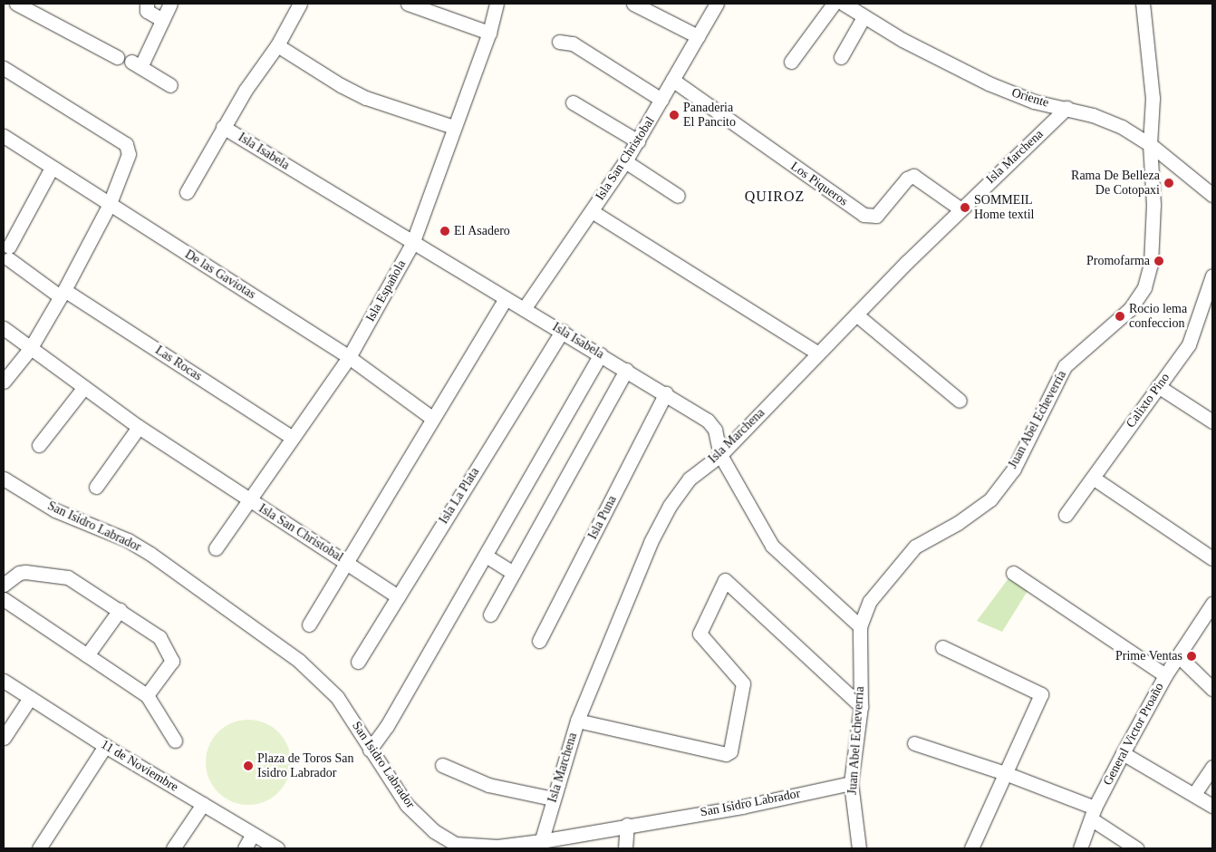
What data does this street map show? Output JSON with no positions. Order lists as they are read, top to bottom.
{
  "streets": {
    "street": [
      "Oriente",
      "Isla Isabela",
      "Isla Marchena",
      "Isla San Christobal",
      "Los Piqueros",
      "De las Gaviotas",
      "Isla Española",
      "Las Rocas",
      "Calixto Pino",
      "Juan Abel Echeverría",
      "Isla La Plata",
      "Isla Puna",
      "San Isidro Labrador",
      "General Victor Proaño",
      "11 de Noviembre"
    ]
  },
  "crossings": [
    ["Oriente", "Isla Marchena"],
    ["Oriente", "Juan Abel Echeverría"],
    ["Isla Isabela", "Isla Marchena"],
    ["Isla Isabela", "Isla San Christobal"],
    ["Isla Isabela", "Isla Española"],
    ["Isla Isabela", "Juan Abel Echeverría"],
    ["Isla Isabela", "Isla La Plata"],
    ["Isla Isabela", "Isla Puna"],
    ["Isla Marchena", "Los Piqueros"],
    ["Isla Marchena", "San Isidro Labrador"],
    ["Isla San Christobal", "Los Piqueros"],
    ["Isla San Christobal", "De las Gaviotas"],
    ["Isla San Christobal", "Isla Española"],
    ["De las Gaviotas", "Isla Española"],
    ["De las Gaviotas", "Las Rocas"],
    ["Isla Española", "Las Rocas"],
    ["Juan Abel Echeverría", "San Isidro Labrador"]
  ],
  "districts": ["QUIROZ"],
  "places": [
    "Panaderia El Pancito",
    "Rama De Belleza De Cotopaxi",
    "SOMMEIL Home textil",
    "El Asadero",
    "Promofarma",
    "Rocio lema confeccion",
    "Prime Ventas",
    "Plaza de Toros San Isidro Labrador"
  ]
}
